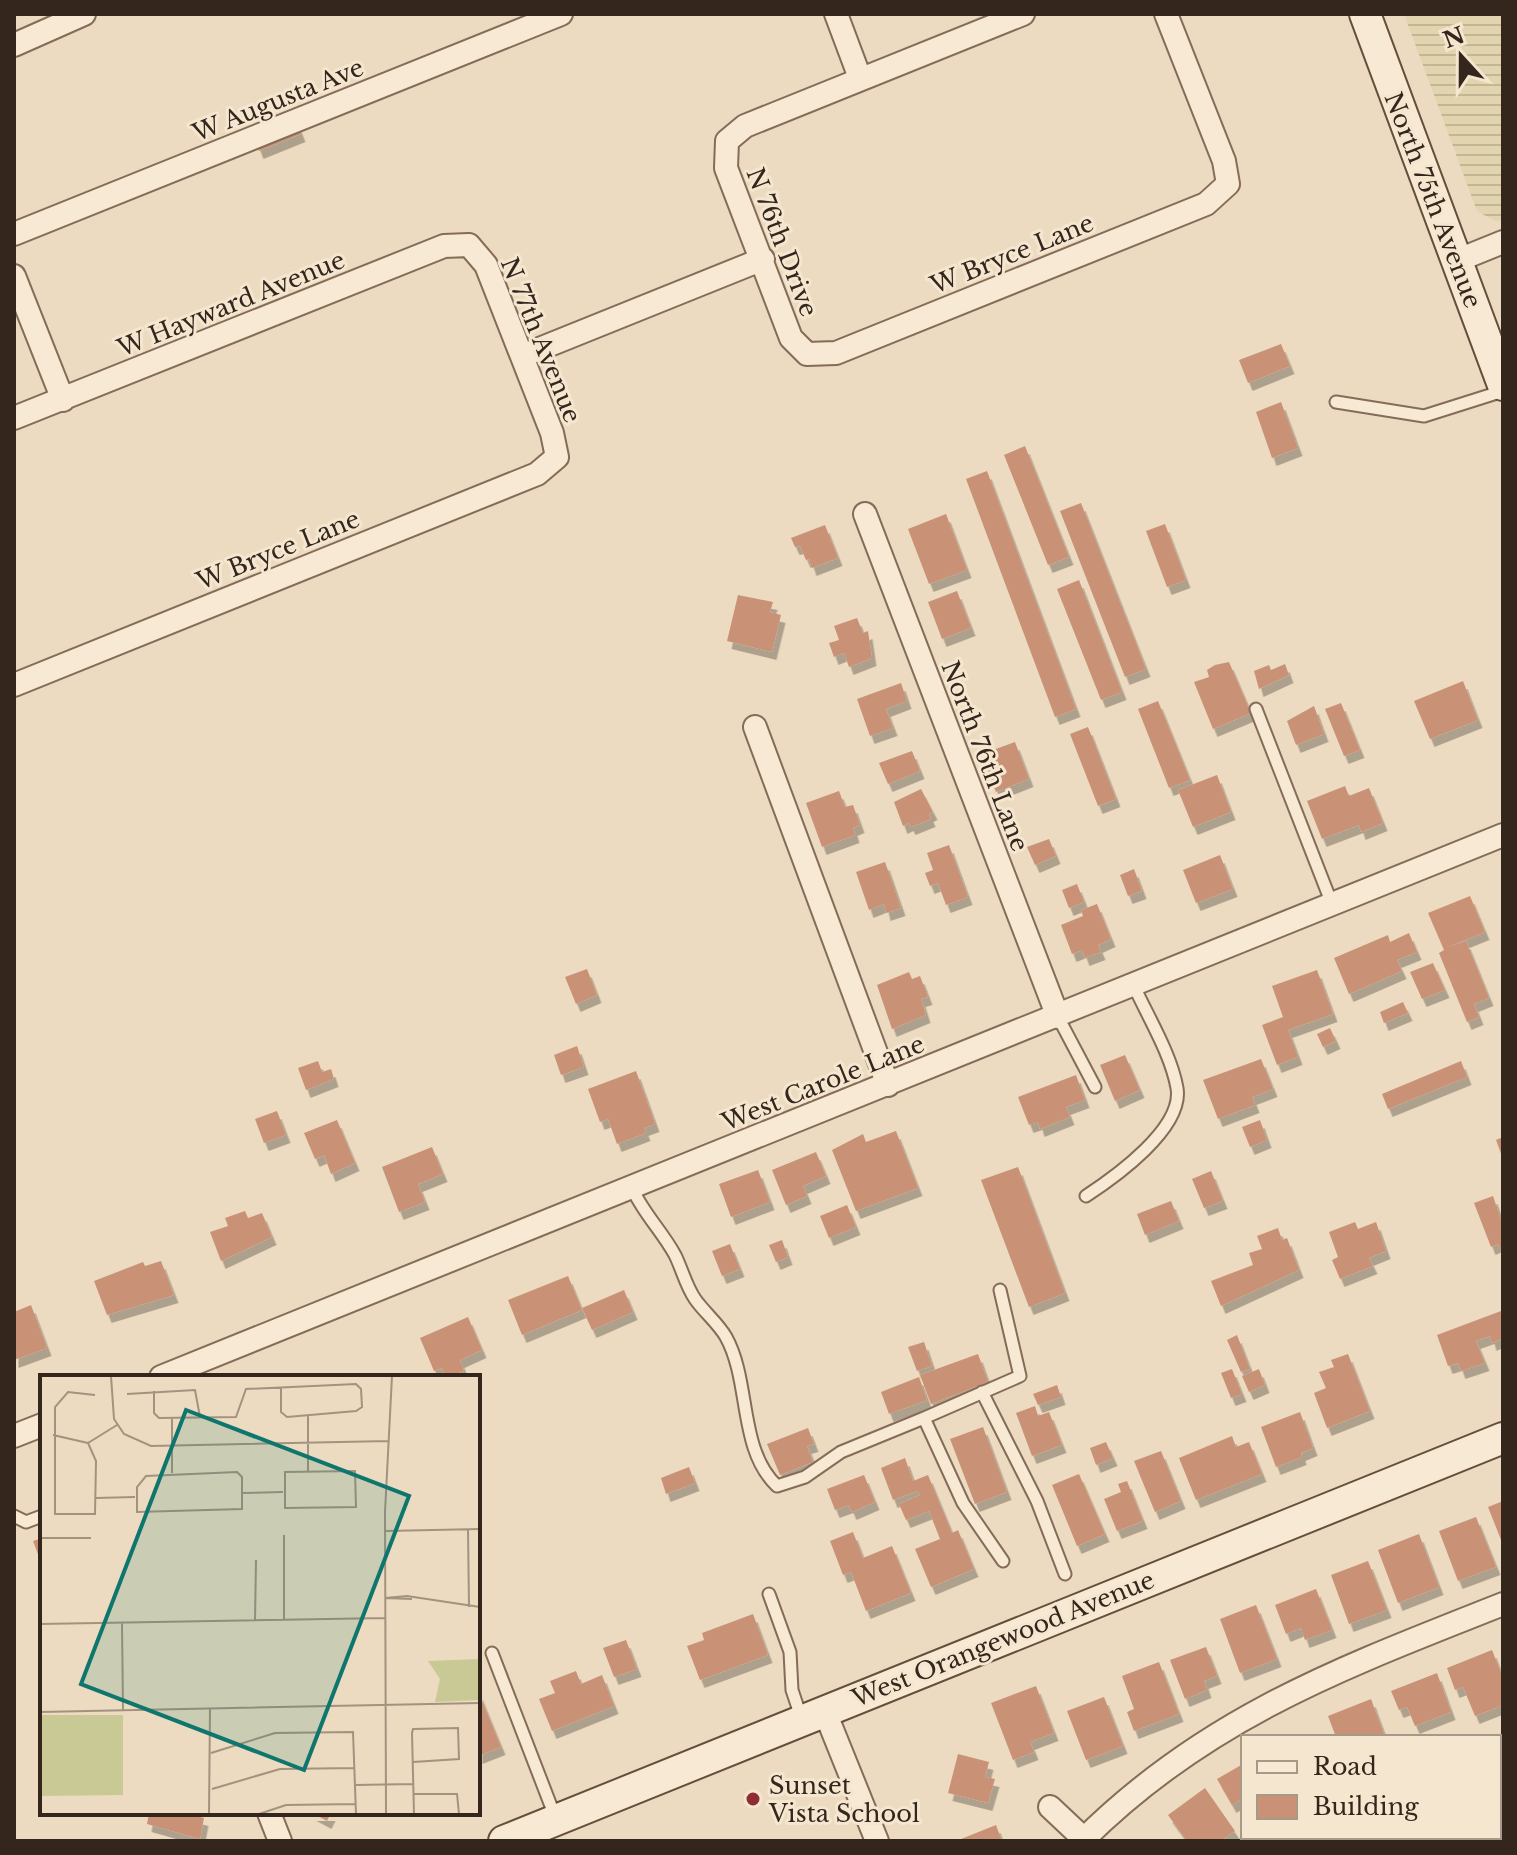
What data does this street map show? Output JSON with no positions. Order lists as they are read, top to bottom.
{
  "streets": {
    "street": [
      "W Augusta Ave",
      "North 75th Avenue",
      "N 76th Drive",
      "W Bryce Lane",
      "W Hayward Avenue",
      "N 77th Avenue",
      "North 76th Lane",
      "West Carole Lane",
      "West Orangewood Avenue"
    ]
  },
  "crossings": [
    ["N 76th Drive", "W Bryce Lane"],
    ["W Bryce Lane", "N 77th Avenue"],
    ["W Hayward Avenue", "N 77th Avenue"],
    ["North 76th Lane", "West Carole Lane"]
  ],
  "places": ["Sunset Vista School"],
  "legend": ["Road", "Building"],
  "north": "top"
}
